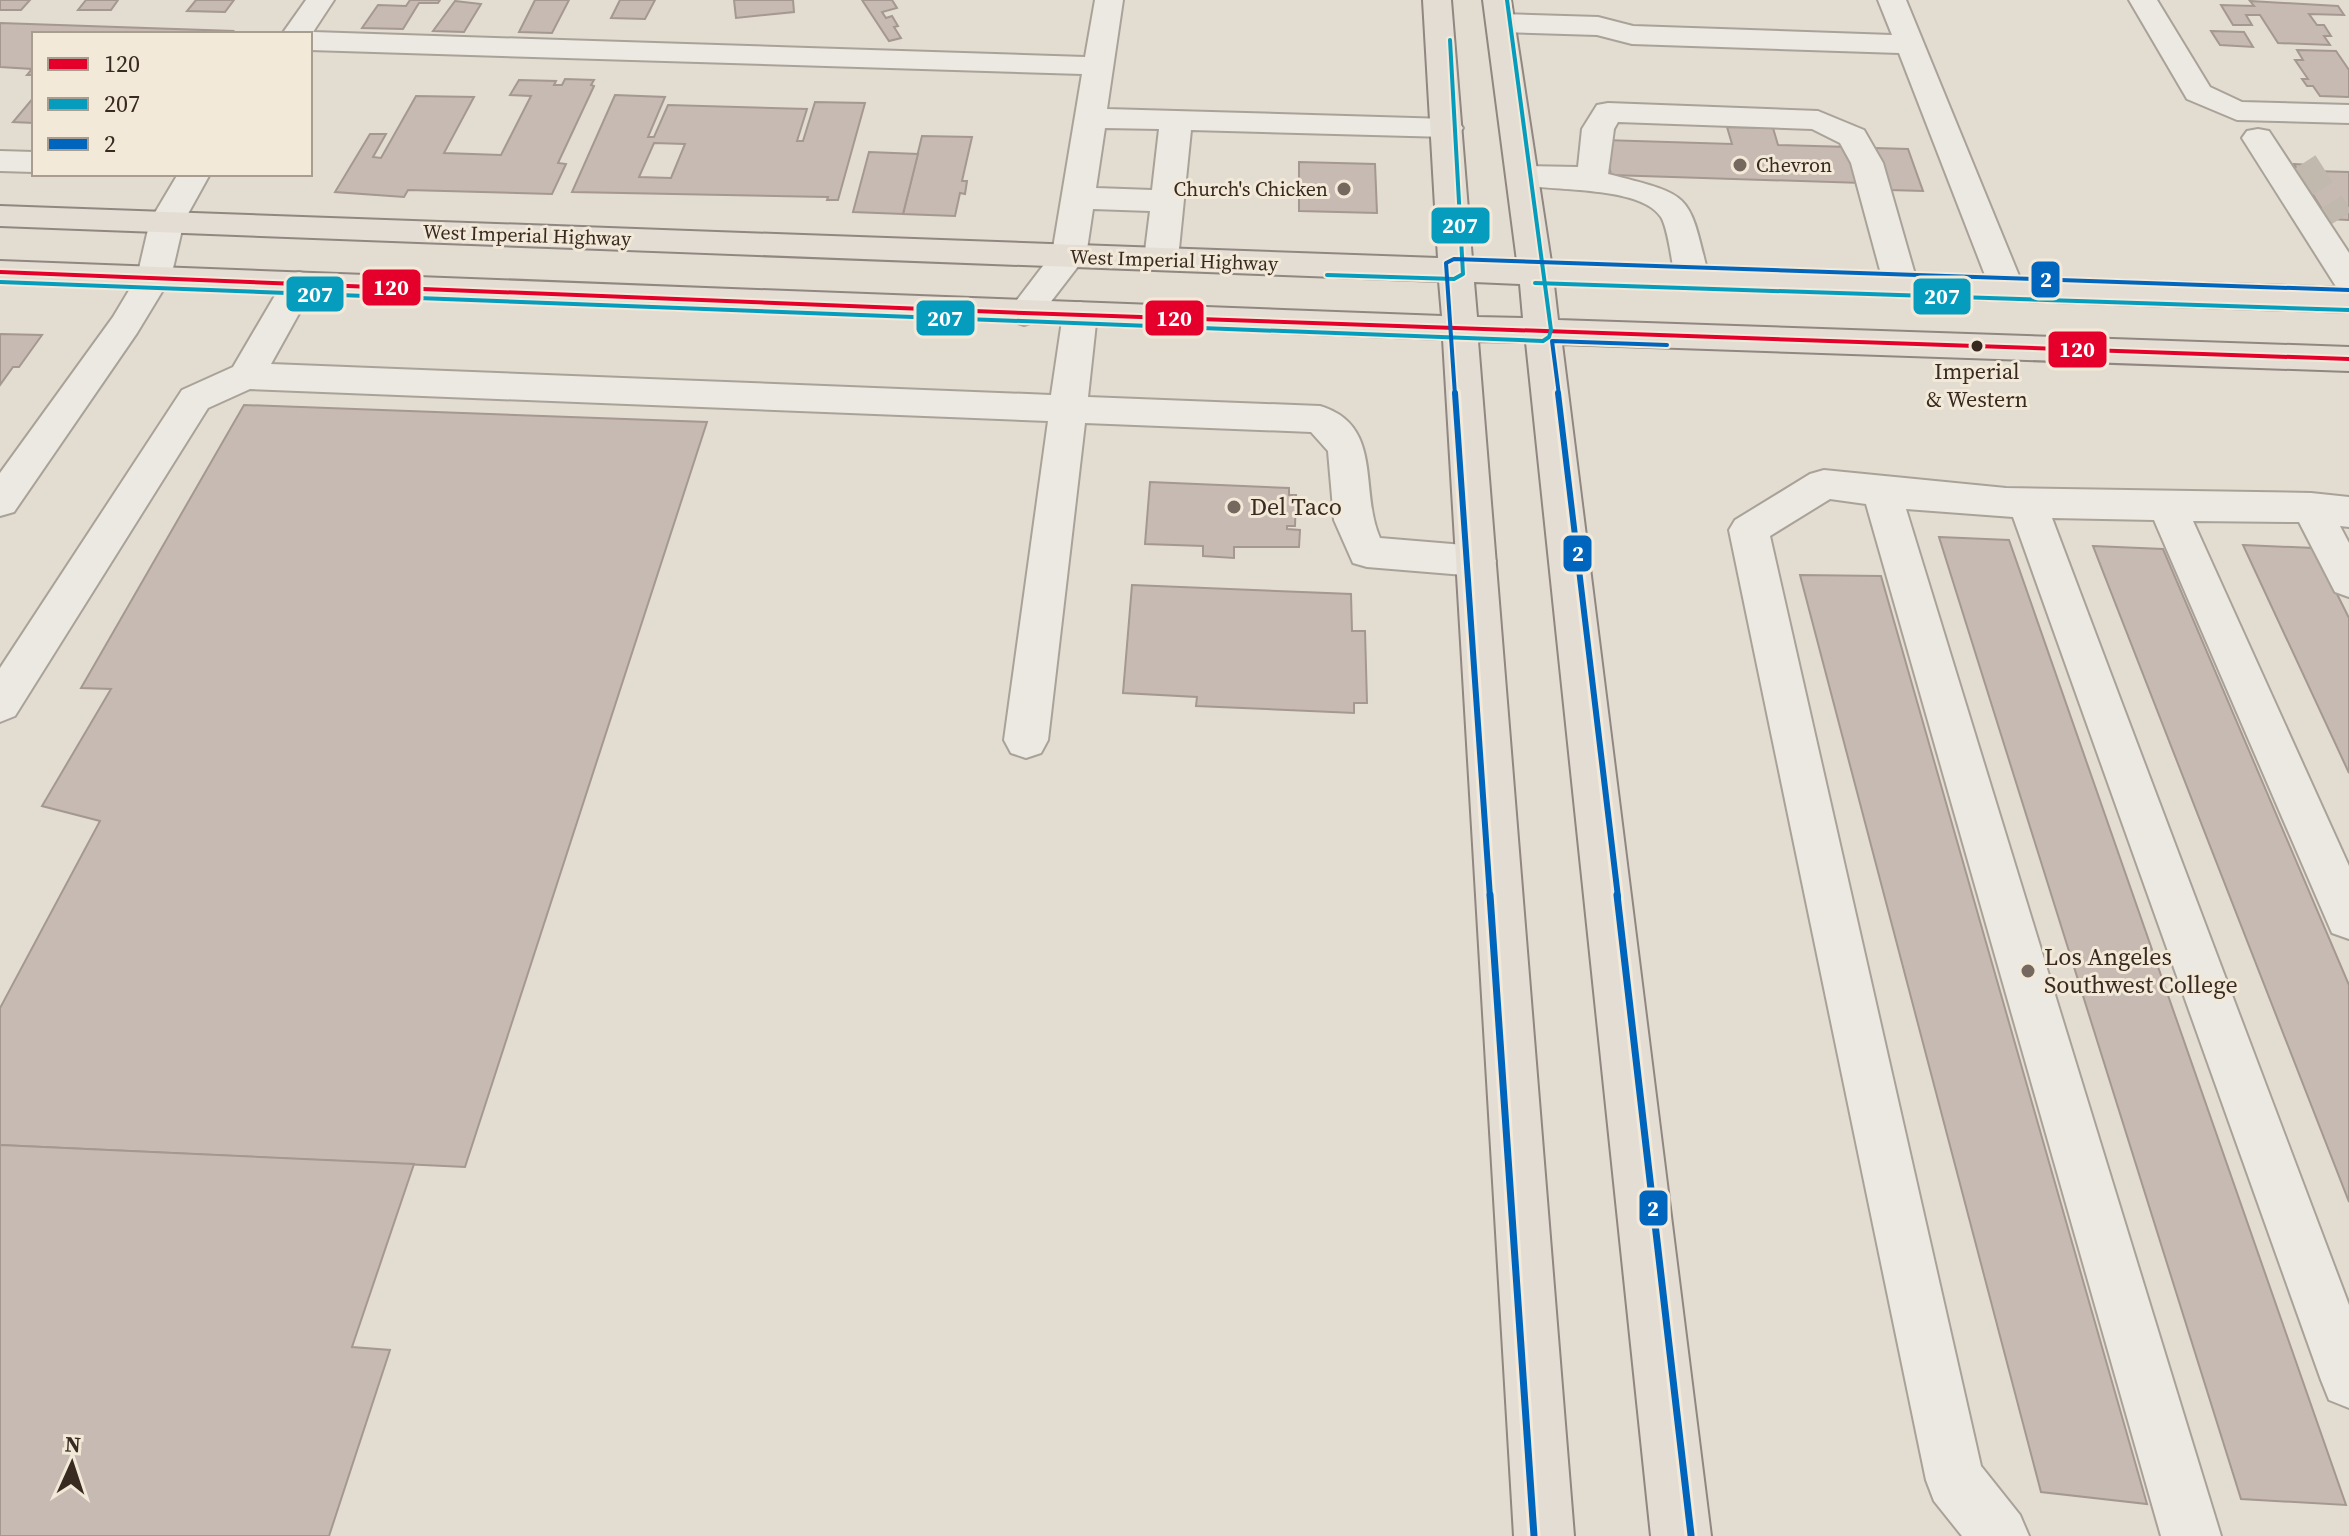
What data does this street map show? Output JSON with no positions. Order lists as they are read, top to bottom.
{
  "streets": {
    "main road": ["West Imperial Highway"]
  },
  "places": [
    "Chevron",
    "Church's Chicken",
    "Imperial & Western",
    "Del Taco",
    "Los Angeles Southwest College"
  ],
  "lines": ["transit line 207", "transit line 2", "transit line 120"],
  "legend": ["120", "207", "2"],
  "north": "top"
}
